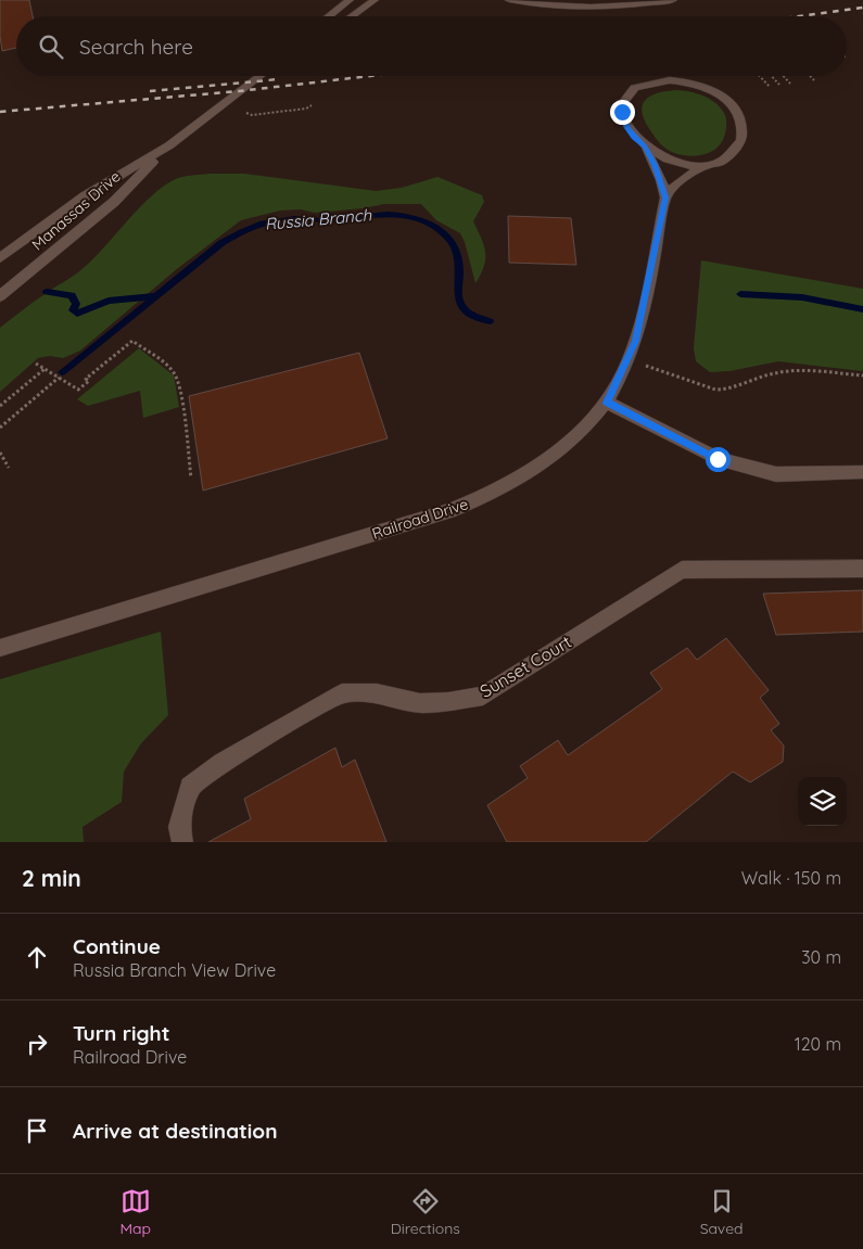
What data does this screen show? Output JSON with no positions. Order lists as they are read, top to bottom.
{
  "streets": {
    "street": ["Manassas Drive", "Railroad Drive", "Sunset Court"]
  },
  "water": ["Russia Branch"],
  "page": {
    "search": "Search here",
    "heading": ["2 min", "Walk · 150 m"],
    "list": [
      ["Continue", "Russia Branch View Drive", "30 m"],
      ["Turn right", "Railroad Drive", "120 m"],
      "Arrive at destination"
    ],
    "nav": ["Map", "Directions", "Saved"]
  }
}
